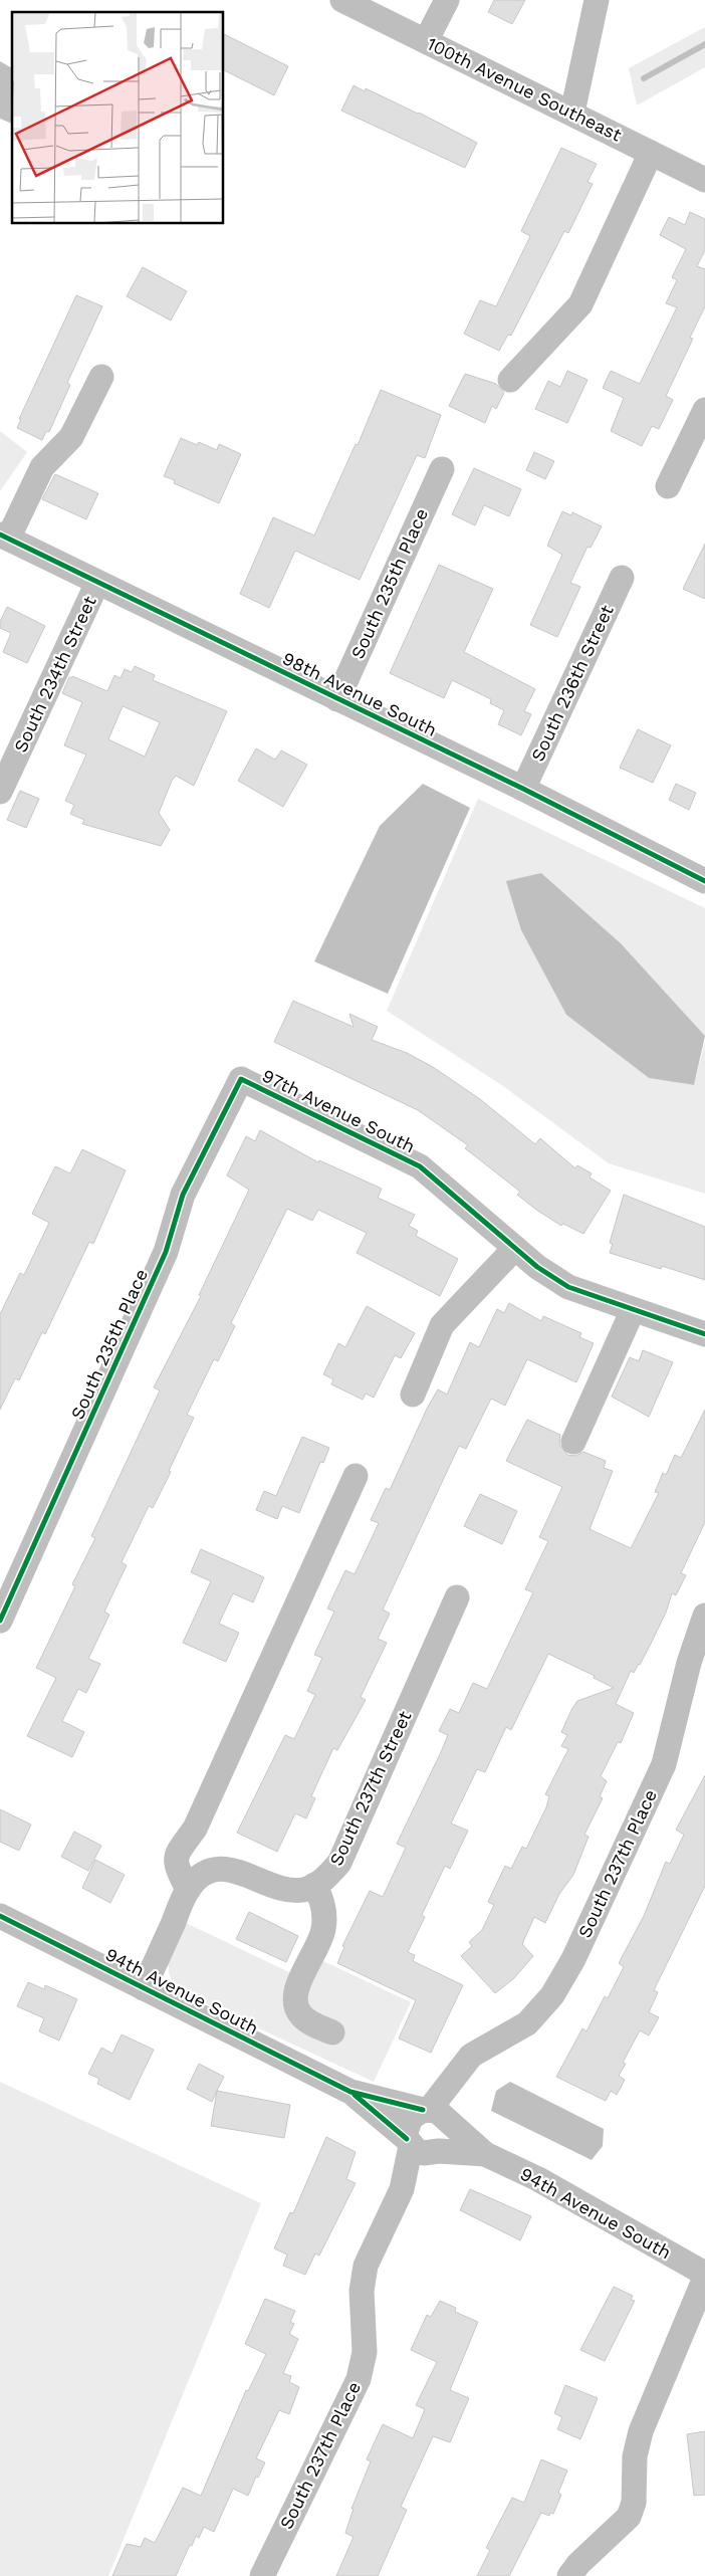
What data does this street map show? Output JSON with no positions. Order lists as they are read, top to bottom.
{
  "streets": {
    "street": [
      "100th Avenue Southeast",
      "South 235th Place",
      "South 234th Street",
      "South 236th Street",
      "98th Avenue South",
      "97th Avenue South",
      "South 237th Street",
      "South 237th Place",
      "94th Avenue South"
    ]
  },
  "crossings": [
    ["South 235th Place", "98th Avenue South"],
    ["South 235th Place", "97th Avenue South"],
    ["South 234th Street", "98th Avenue South"],
    ["South 236th Street", "98th Avenue South"],
    ["South 237th Place", "94th Avenue South"]
  ]
}
